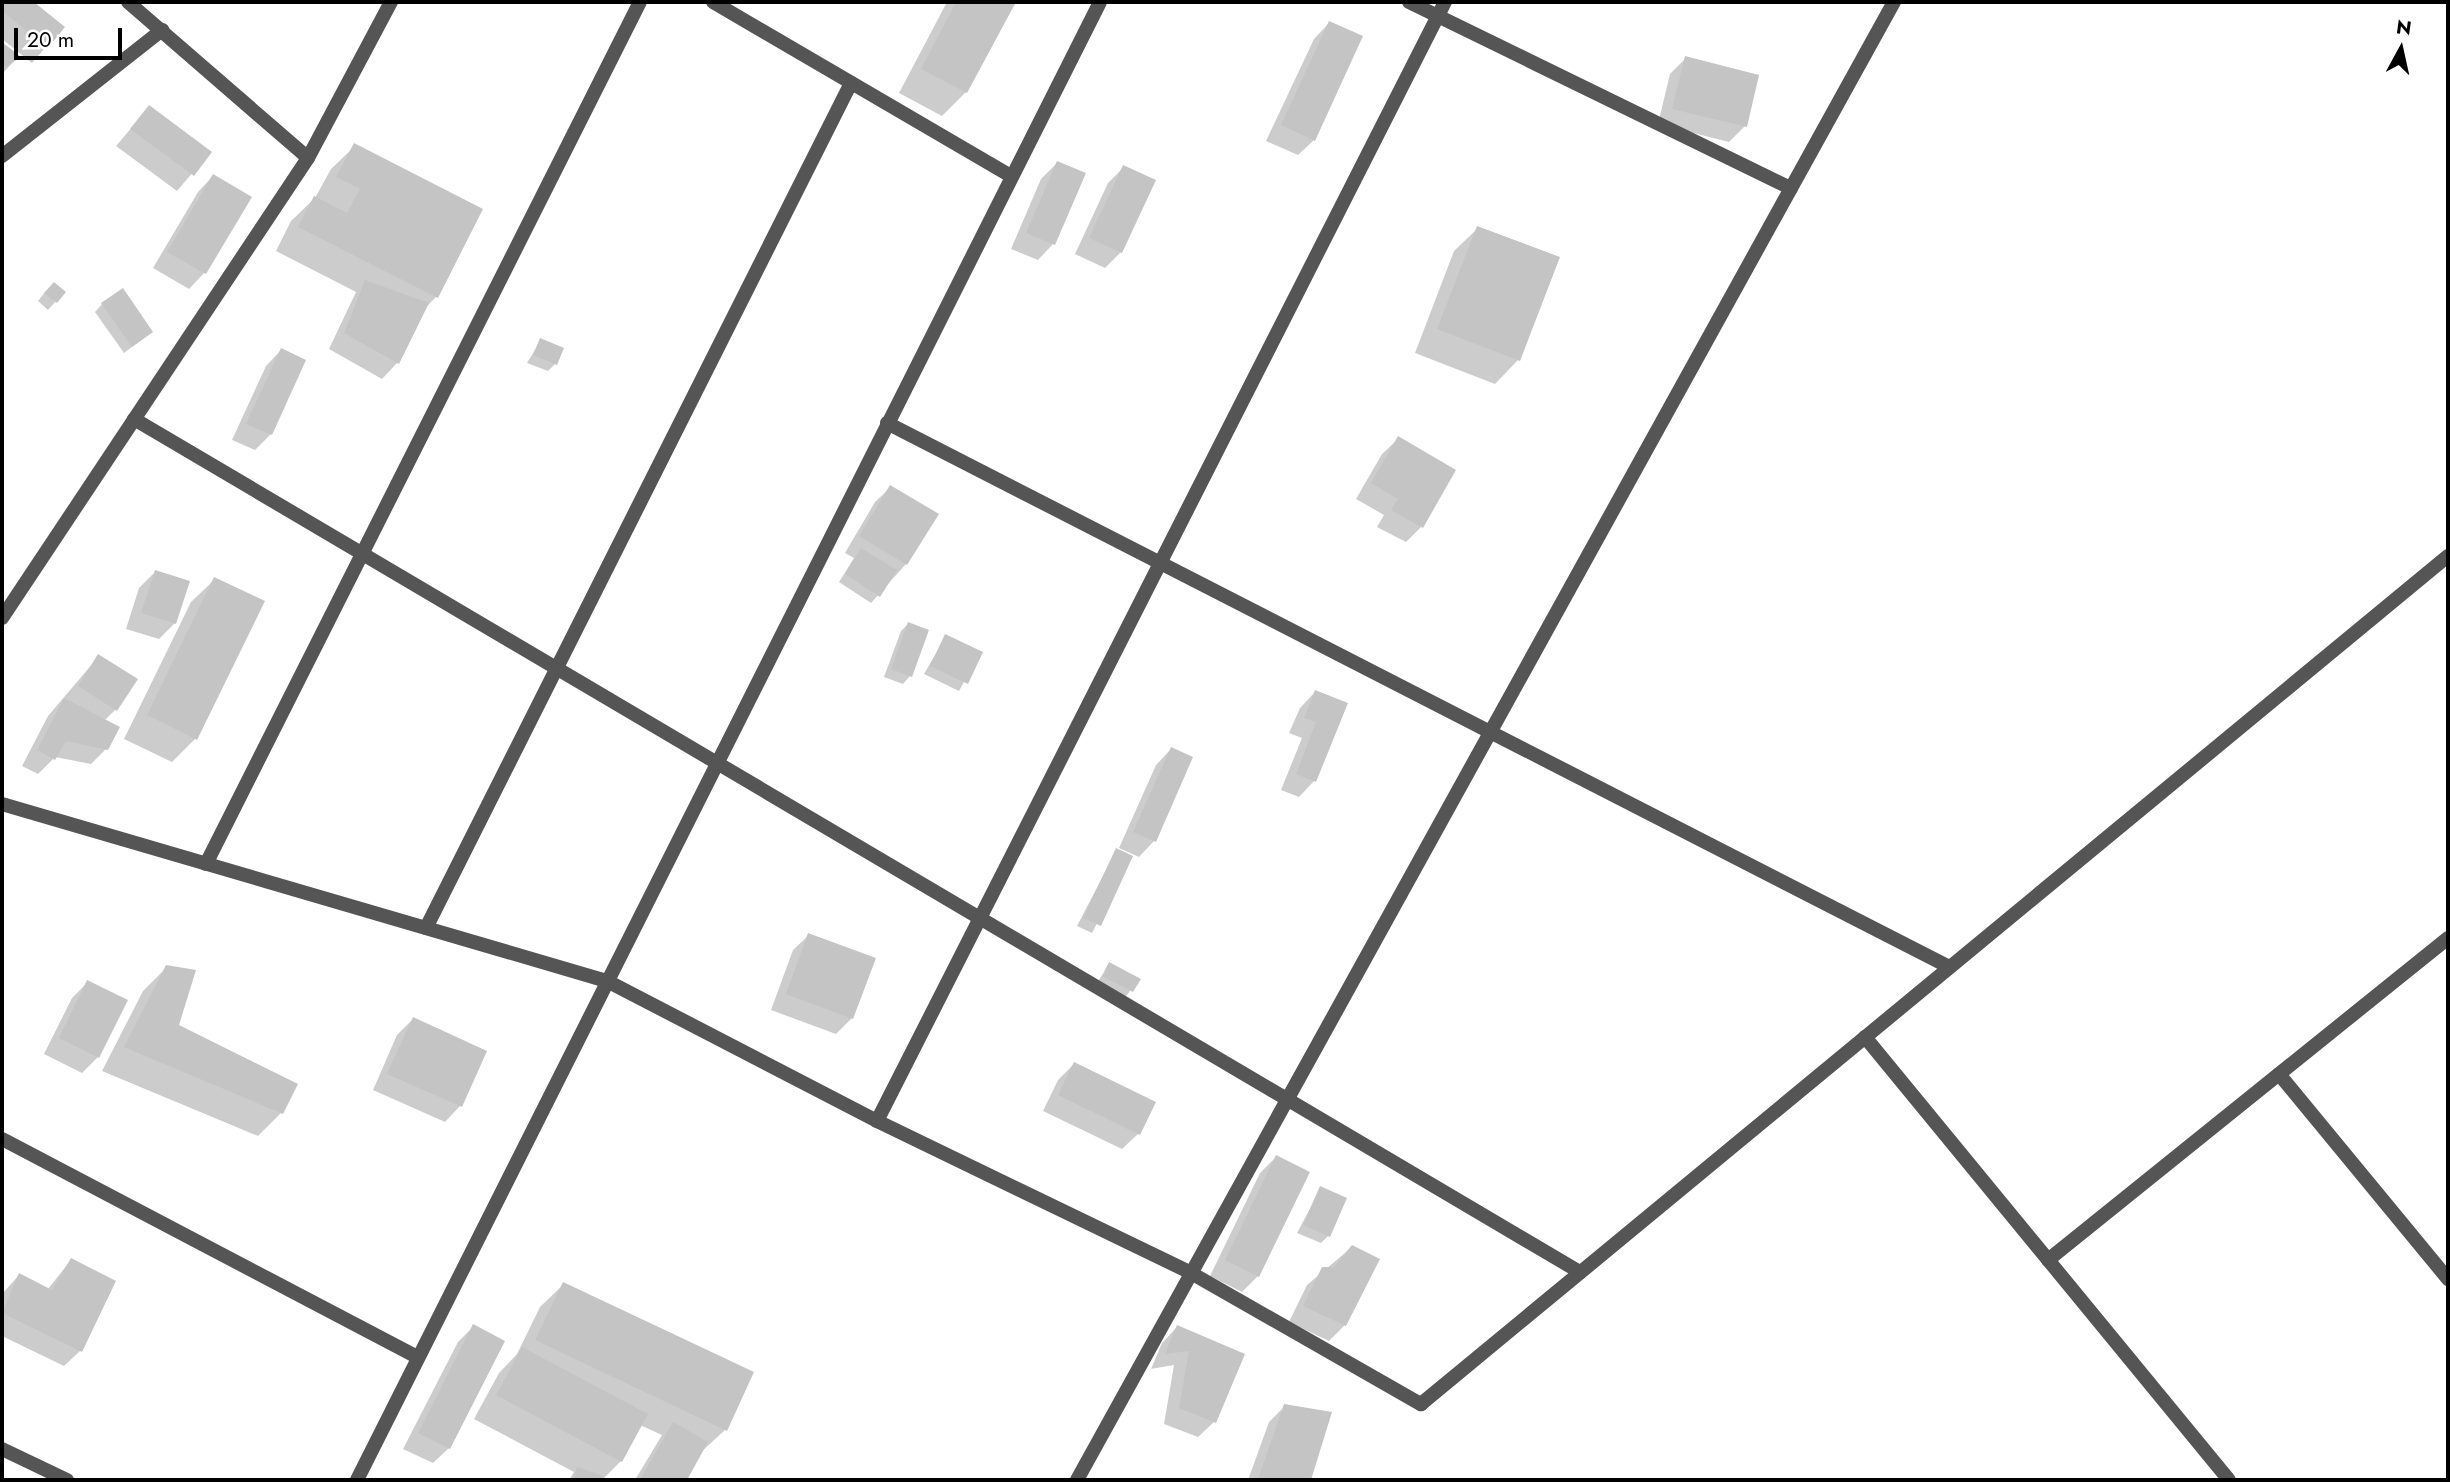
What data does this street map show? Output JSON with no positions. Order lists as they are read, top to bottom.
{
  "scale_bar": "20 m",
  "north": "top"
}
